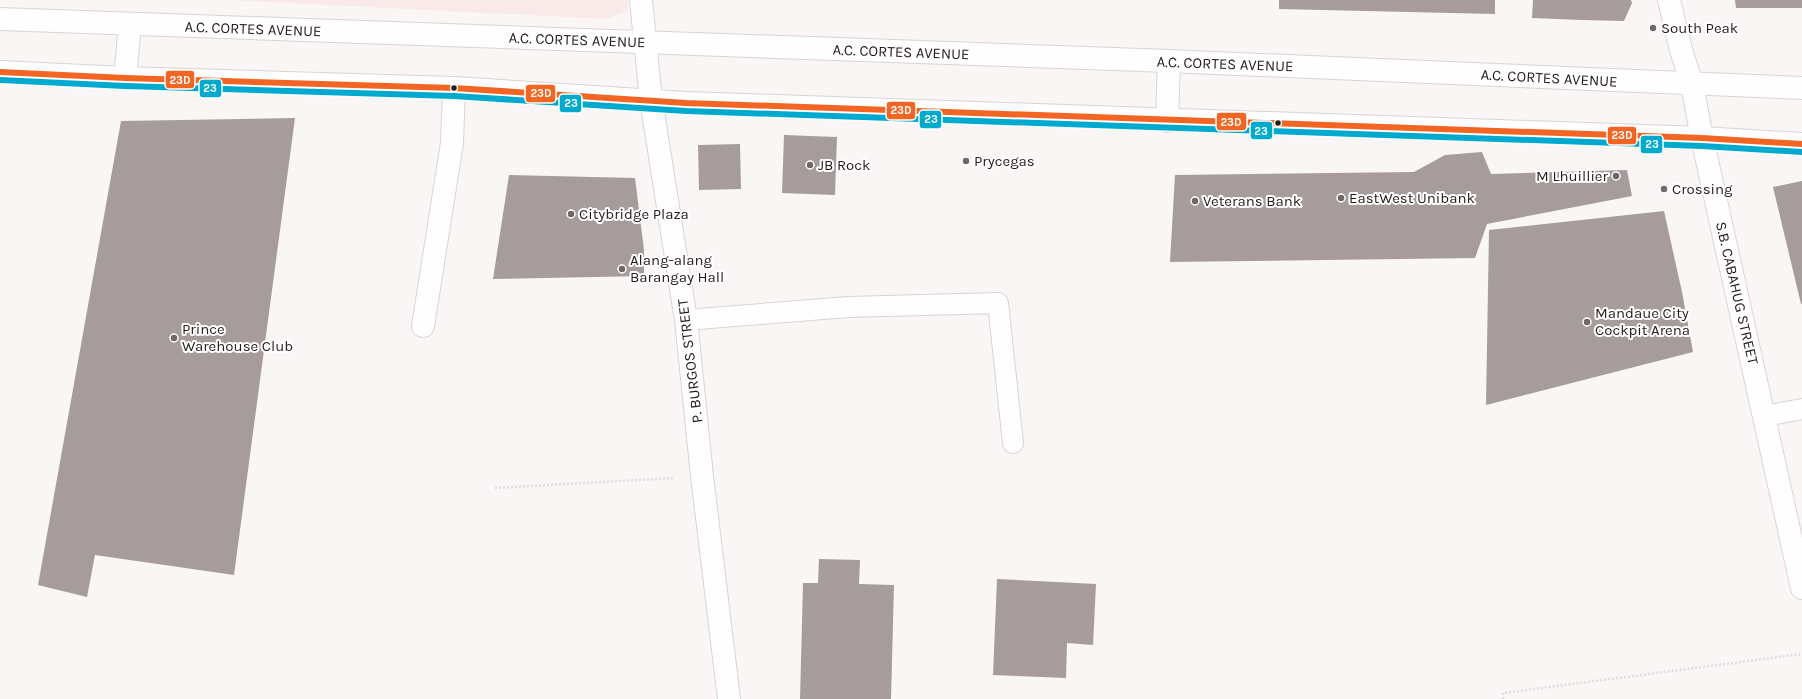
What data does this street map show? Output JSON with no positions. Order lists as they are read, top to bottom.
{
  "streets": {
    "main road": ["A.C. CORTES AVENUE", "S.B. CABAHUG STREET", "P. BURGOS STREET"]
  },
  "crossings": [
    ["A.C. CORTES AVENUE", "S.B. CABAHUG STREET"],
    ["A.C. CORTES AVENUE", "P. BURGOS STREET"]
  ],
  "places": [
    "South Peak",
    "Prycegas",
    "JB Rock",
    "M Lhuillier",
    "Crossing",
    "EastWest Unibank",
    "Veterans Bank",
    "Citybridge Plaza",
    "Alang-alang Barangay Hall",
    "Mandaue City Cockpit Arena",
    "Prince Warehouse Club"
  ],
  "lines": ["transit line 23D", "transit line 23"]
}
